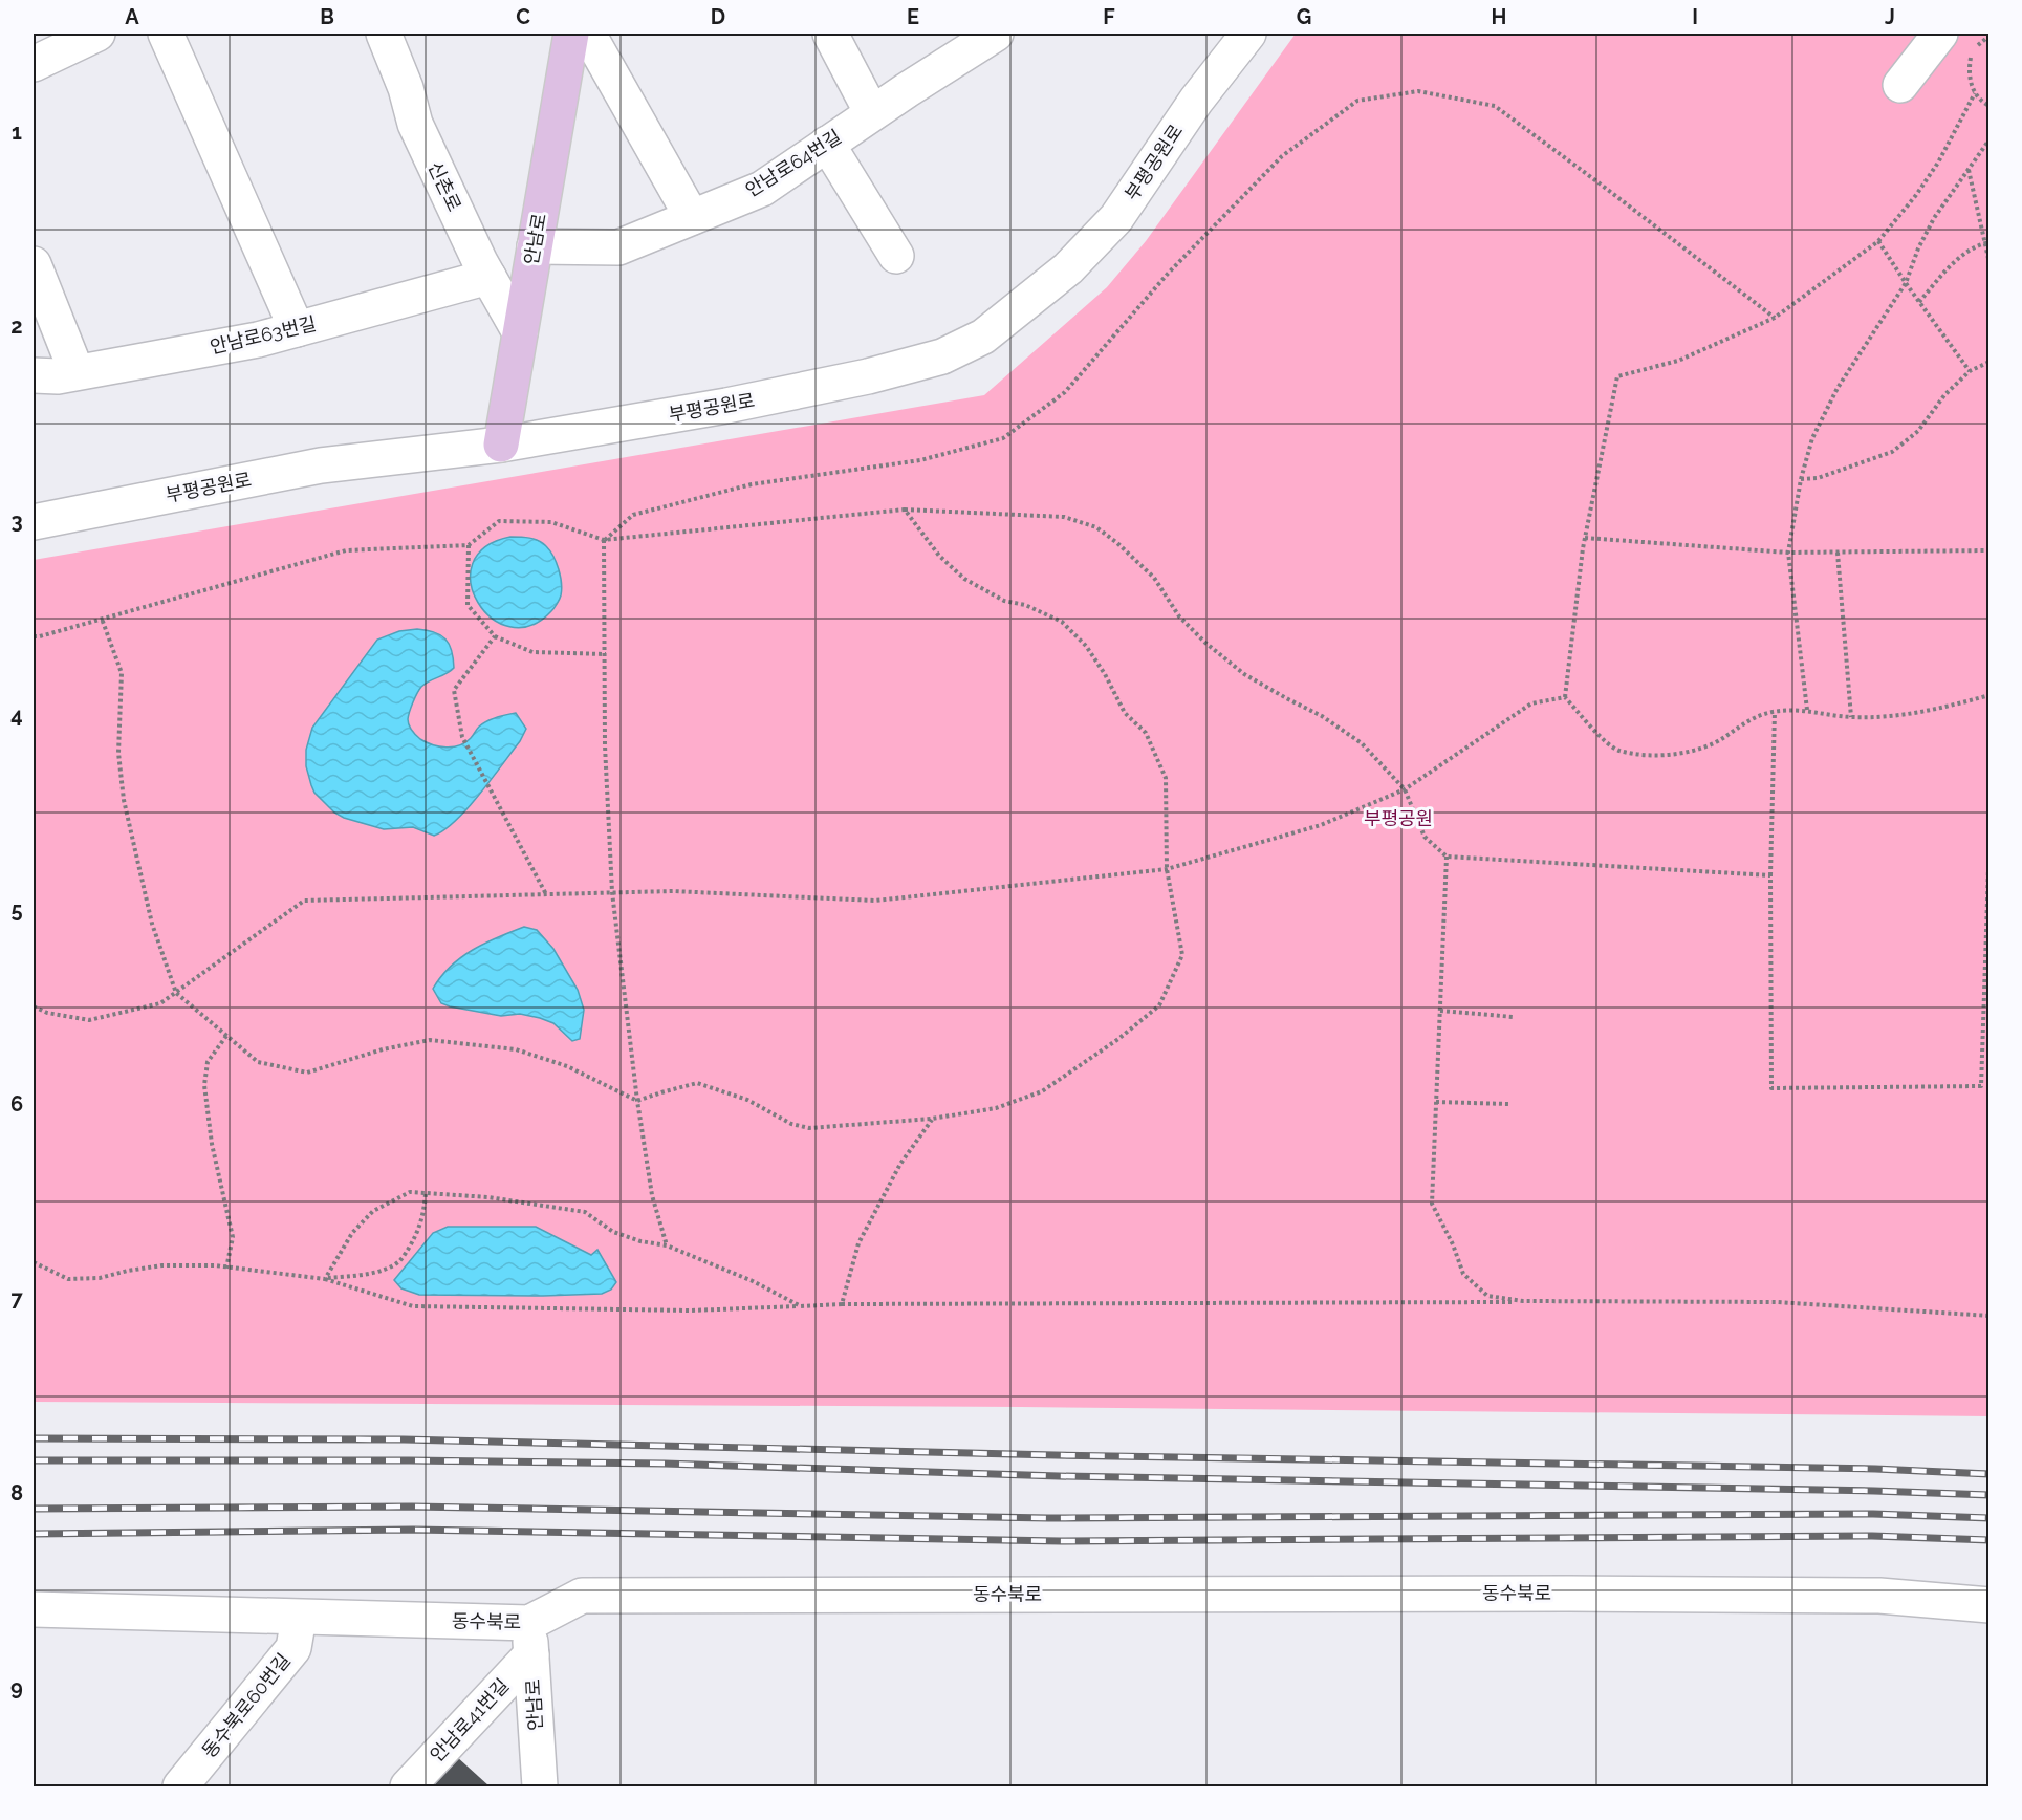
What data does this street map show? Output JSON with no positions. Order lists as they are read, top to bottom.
{
  "streets": {
    "main road": ["안남로"],
    "street": [
      "부평공원로",
      "안남로64번길",
      "신촌로",
      "안남로63번길",
      "동수북로",
      "동수북로60번길",
      "안남로41번길"
    ]
  },
  "crossings": [
    ["부평공원로", "안남로"],
    ["안남로64번길", "안남로"],
    ["신촌로", "안남로"],
    ["신촌로", "안남로63번길"],
    ["안남로", "동수북로"],
    ["안남로", "안남로41번길"],
    ["동수북로", "동수북로60번길"],
    ["동수북로", "안남로41번길"]
  ],
  "parks": ["부평공원"],
  "grid": {
    "columns": [
      "A",
      "B",
      "C",
      "D",
      "E",
      "F",
      "G",
      "H",
      "I",
      "J"
    ],
    "rows": [
      "1",
      "2",
      "3",
      "4",
      "5",
      "6",
      "7",
      "8",
      "9"
    ]
  }
}
